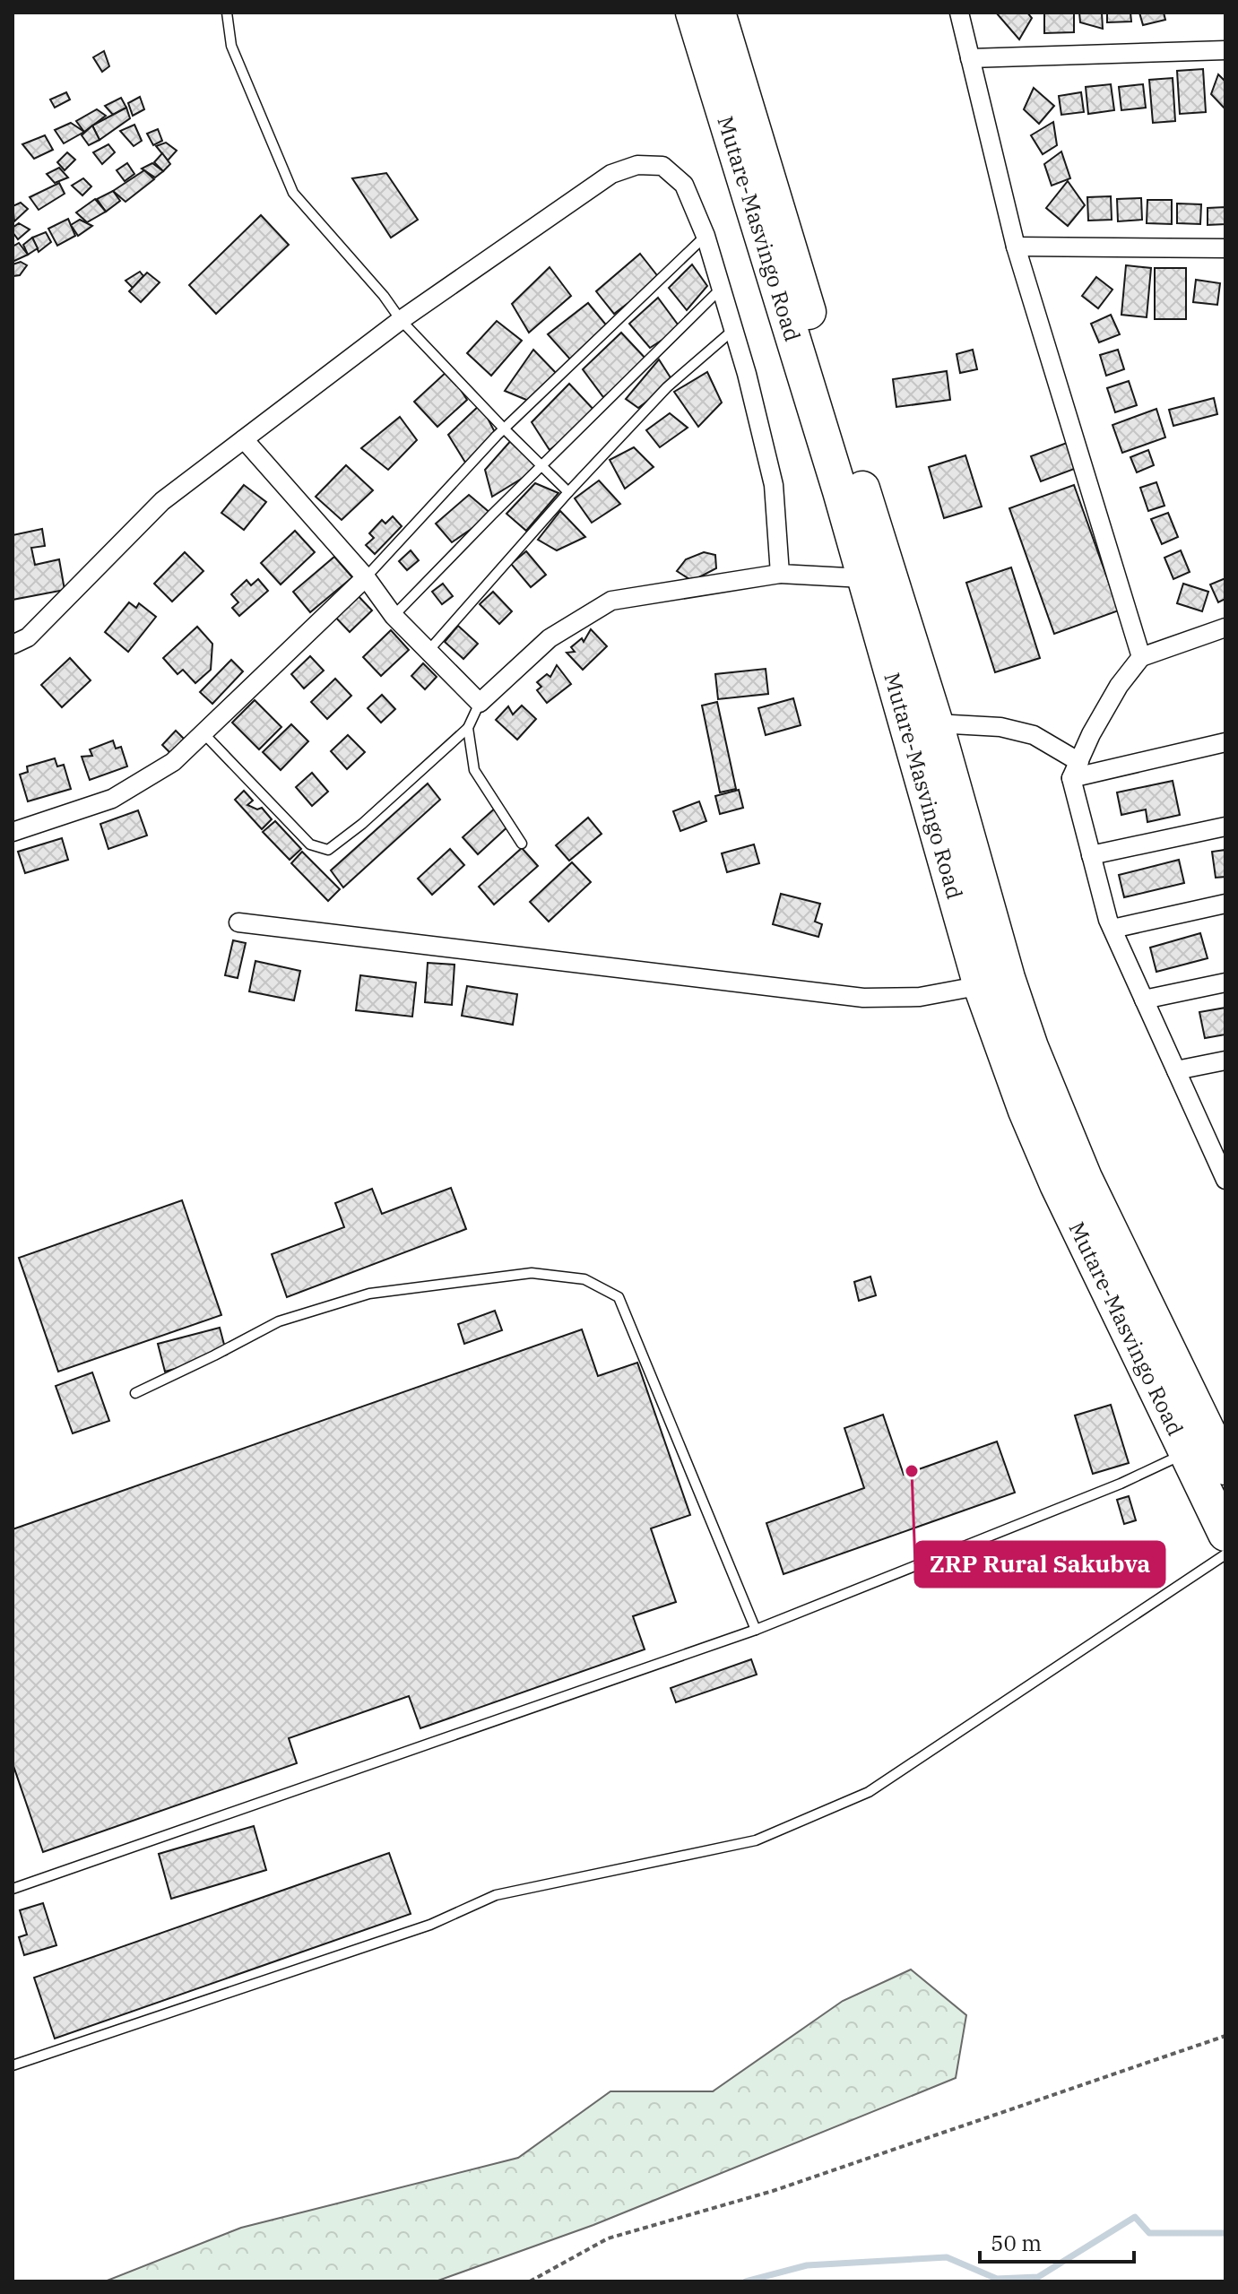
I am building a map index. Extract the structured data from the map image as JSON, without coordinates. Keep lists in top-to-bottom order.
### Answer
{
  "streets": {
    "highway": ["Mutare-Masvingo Road"]
  },
  "places": ["ZRP Rural Sakubva"],
  "scale_bar": "50 m"
}
